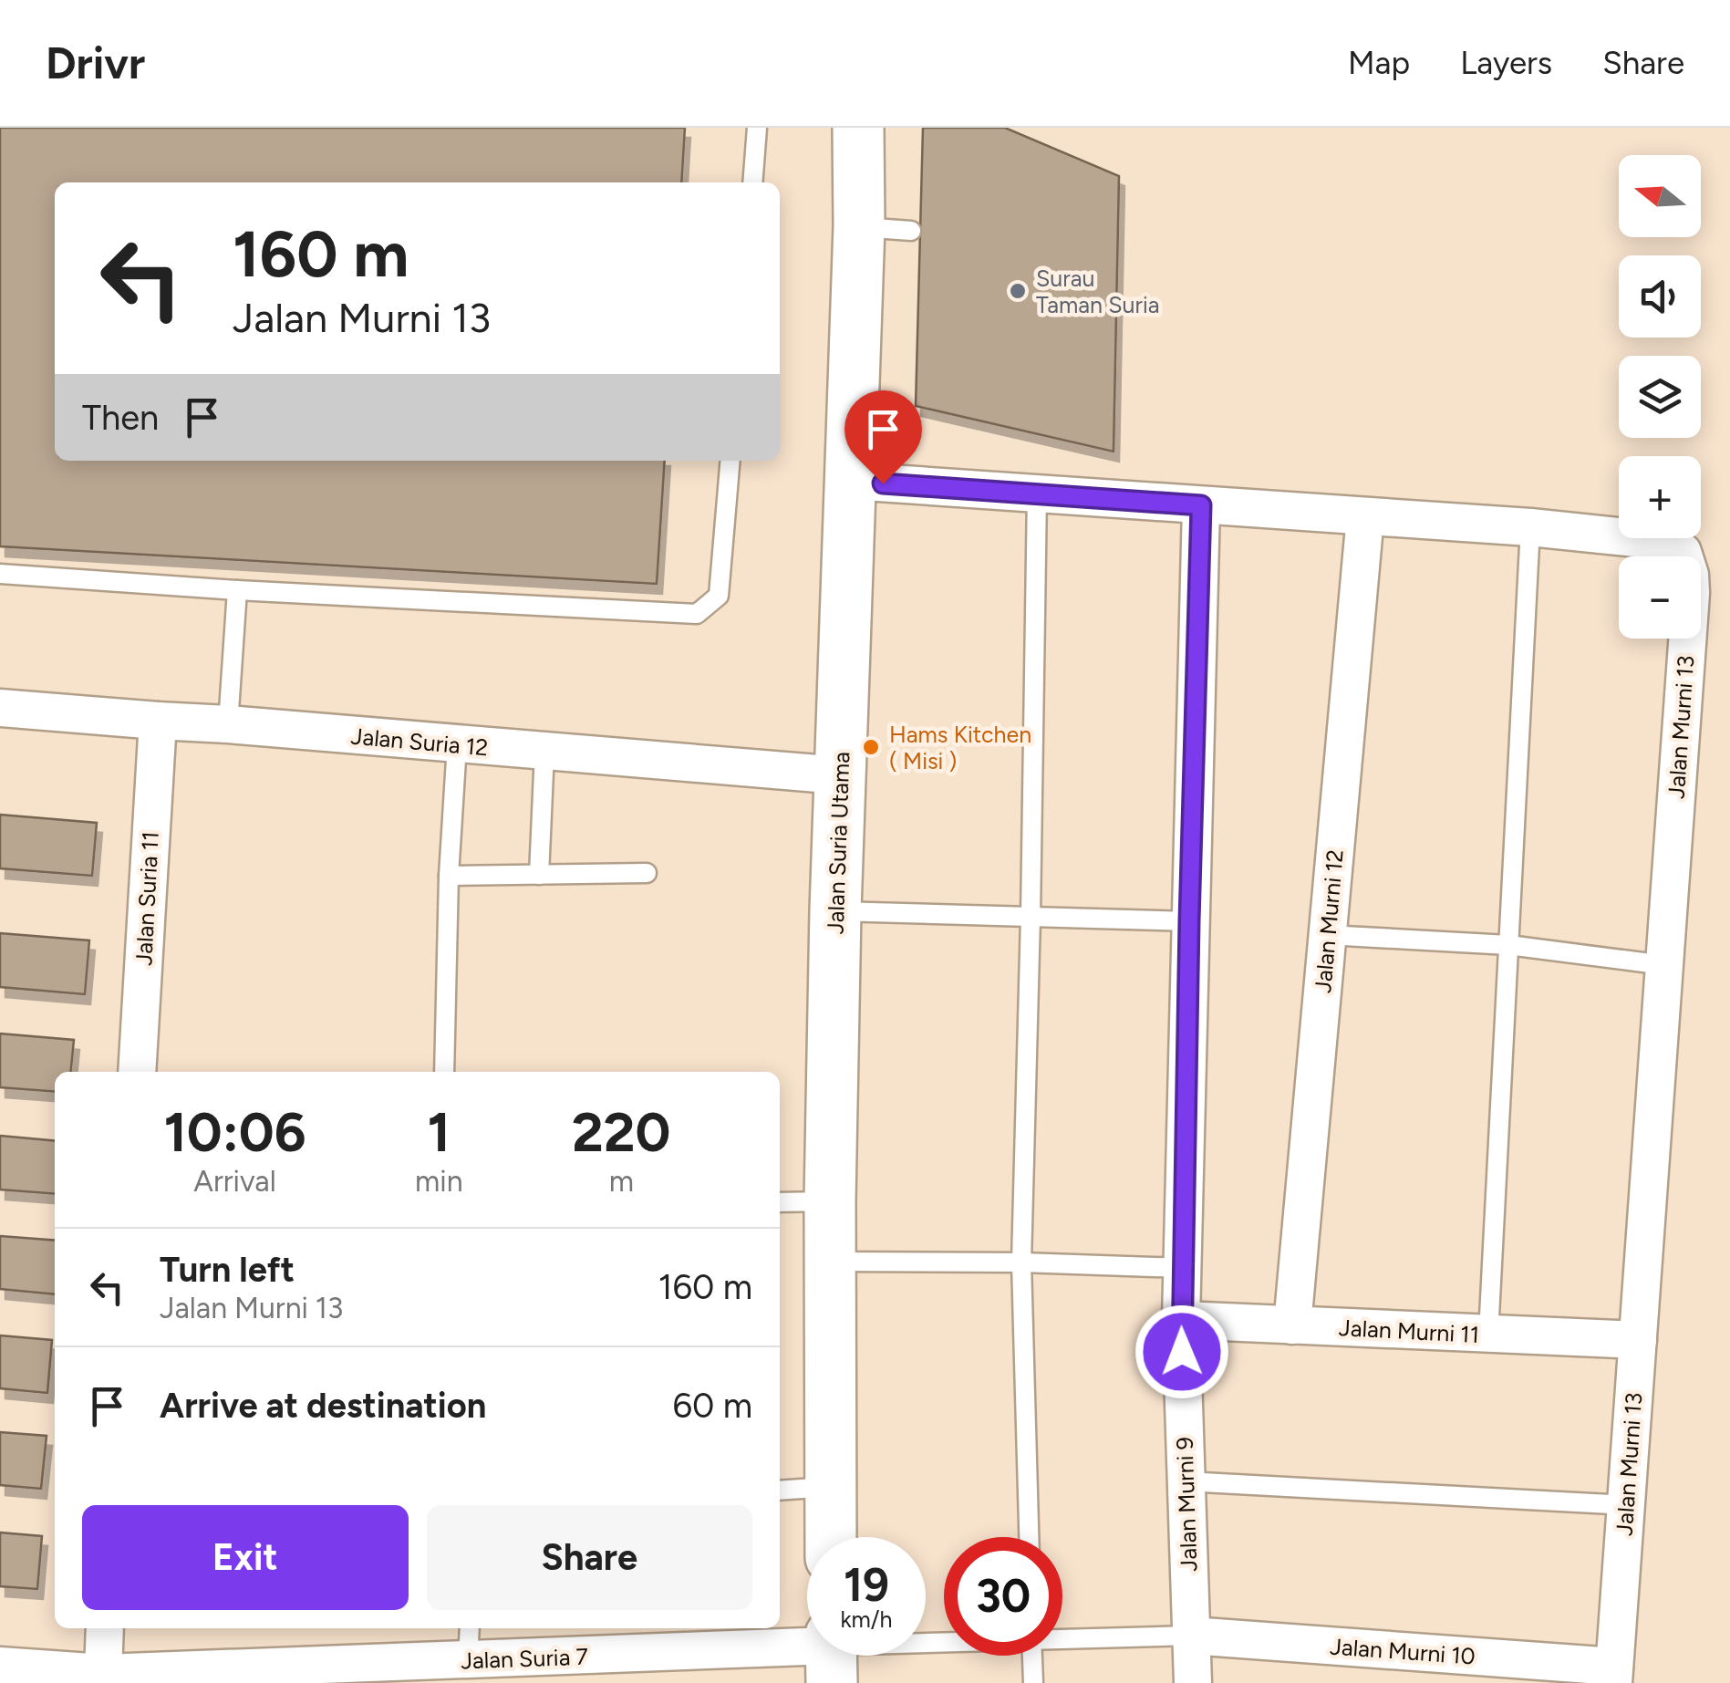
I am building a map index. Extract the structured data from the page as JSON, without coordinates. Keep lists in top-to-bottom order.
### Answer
{
  "streets": {
    "main road": ["Jalan Suria Utama"],
    "street": [
      "Jalan Murni 13",
      "Jalan Suria 12",
      "Jalan Suria 11",
      "Jalan Murni 12",
      "Jalan Murni 11",
      "Jalan Murni 9",
      "Jalan Murni 10",
      "Jalan Suria 7"
    ]
  },
  "crossings": [
    ["Jalan Murni 13", "Jalan Suria Utama"],
    ["Jalan Murni 13", "Jalan Murni 12"],
    ["Jalan Murni 13", "Jalan Murni 11"],
    ["Jalan Murni 13", "Jalan Murni 9"],
    ["Jalan Murni 13", "Jalan Murni 10"],
    ["Jalan Suria 12", "Jalan Suria Utama"],
    ["Jalan Suria 12", "Jalan Suria 11"],
    ["Jalan Murni 12", "Jalan Murni 11"],
    ["Jalan Murni 11", "Jalan Murni 9"],
    ["Jalan Murni 9", "Jalan Murni 10"]
  ],
  "places": ["Surau Taman Suria", "Hams Kitchen ( Misi )"],
  "north": "left",
  "page": {
    "header": "Drivr",
    "nav": ["Map", "Layers", "Share"],
    "map_buttons": ["+", "−"],
    "turn": ["160 m", "Jalan Murni 13"],
    "then": "Then",
    "eta": [
      "10:06",
      "Arrival",
      "1",
      "min",
      "220",
      "m"
    ],
    "list": [
      {
        "name": "Turn left",
        "note": "Jalan Murni 13",
        "value": "160 m"
      },
      {
        "name": "Arrive at destination",
        "value": "60 m"
      }
    ],
    "buttons": ["Exit", "Share"],
    "speed": "19 km/h",
    "limit": "30"
  }
}
